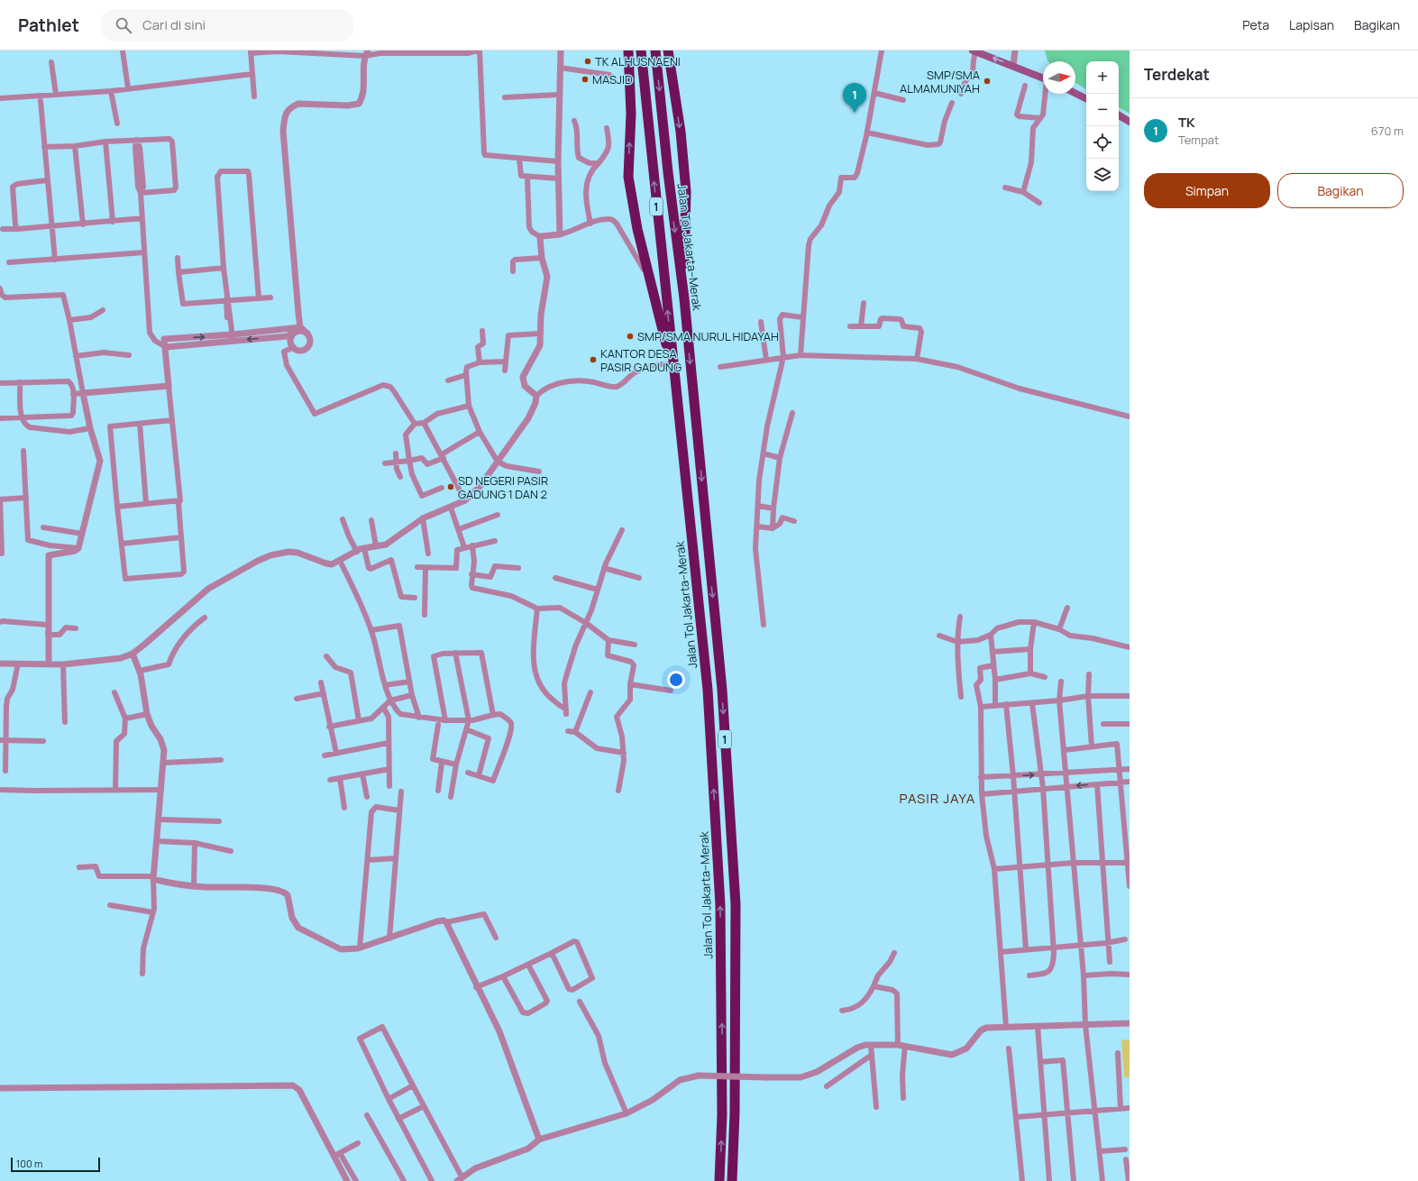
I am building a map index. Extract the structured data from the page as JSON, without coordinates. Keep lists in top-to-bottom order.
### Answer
{
  "streets": {
    "highway": ["1", "Jalan Tol Jakarta–Merak"]
  },
  "districts": ["PASIR JAYA"],
  "places": [
    "TK ALHUSNAENI",
    "MASJID",
    "SMP/SMA ALMAMUNIYAH",
    "SMP/SMA NURUL HIDAYAH",
    "KANTOR DESA PASIR GADUNG",
    "SD NEGERI PASIR GADUNG 1 DAN 2"
  ],
  "scale_bar": "100 m",
  "north": "right",
  "page": {
    "header": "Pathlet",
    "search": "Cari di sini",
    "nav": ["Peta", "Lapisan", "Bagikan"],
    "heading": "Terdekat",
    "map_buttons": ["+", "−"],
    "pins": "1",
    "list": [
      {
        "mark": "1",
        "name": "TK",
        "note": "Tempat",
        "value": "670 m"
      }
    ],
    "buttons": ["Simpan", "Bagikan"],
    "scale": "100 m"
  }
}
